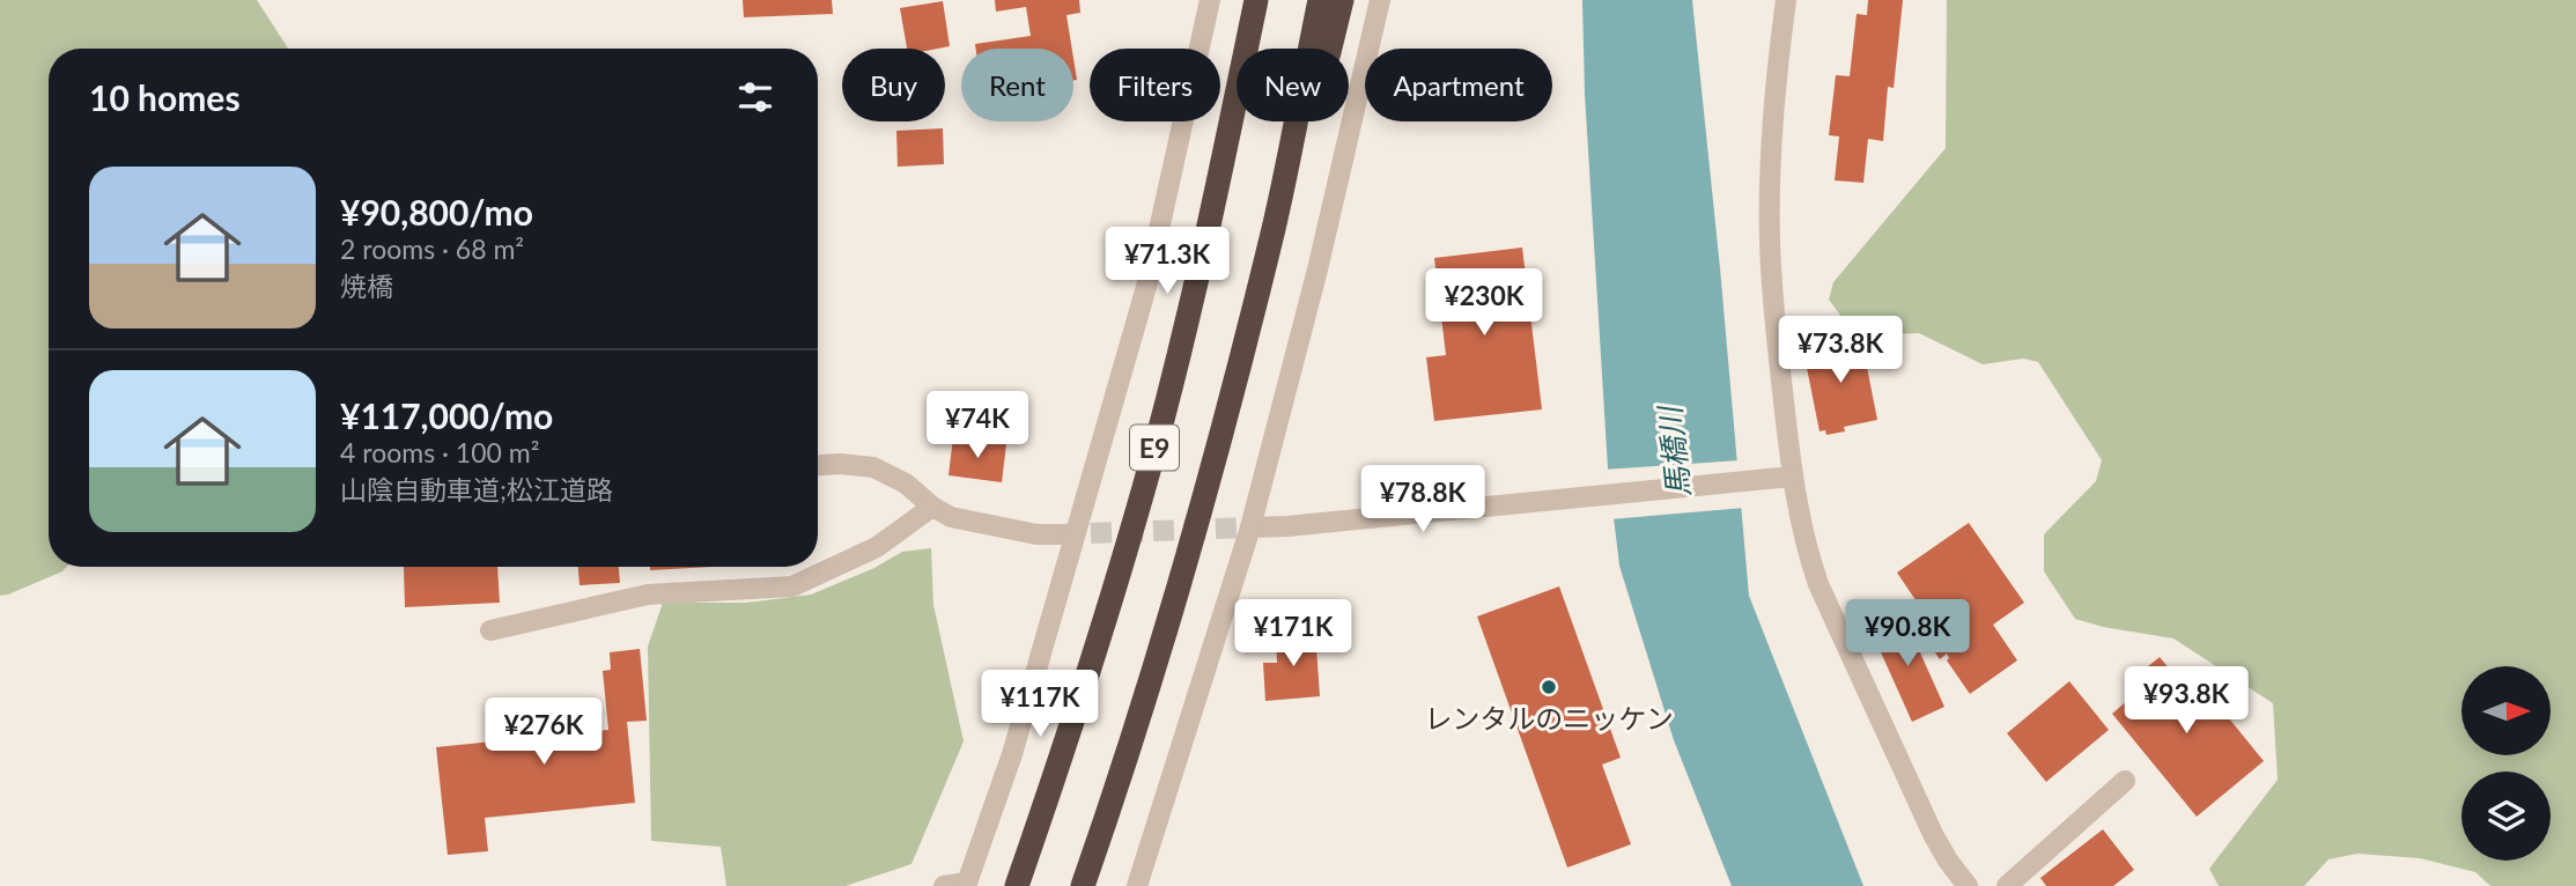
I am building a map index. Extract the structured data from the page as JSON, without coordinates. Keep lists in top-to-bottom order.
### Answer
{
  "streets": {
    "highway": ["E9"]
  },
  "water": ["馬橋川"],
  "places": ["レンタルのニッケン"],
  "north": "right",
  "page": {
    "chip": [
      "Buy",
      "Rent",
      "Filters",
      "New",
      "Apartment"
    ],
    "heading": "10 homes",
    "list": [
      {
        "name": "¥90,800/mo",
        "note": "2 rooms · 68 m² · 焼橋"
      },
      {
        "name": "¥117,000/mo",
        "note": "4 rooms · 100 m² · 山陰自動車道;松江道路"
      }
    ],
    "price": [
      "¥71.3K",
      "¥230K",
      "¥73.8K",
      "¥74K",
      "¥78.8K",
      "¥171K",
      "¥90.8K",
      "¥93.8K",
      "¥117K",
      "¥276K"
    ]
  }
}
